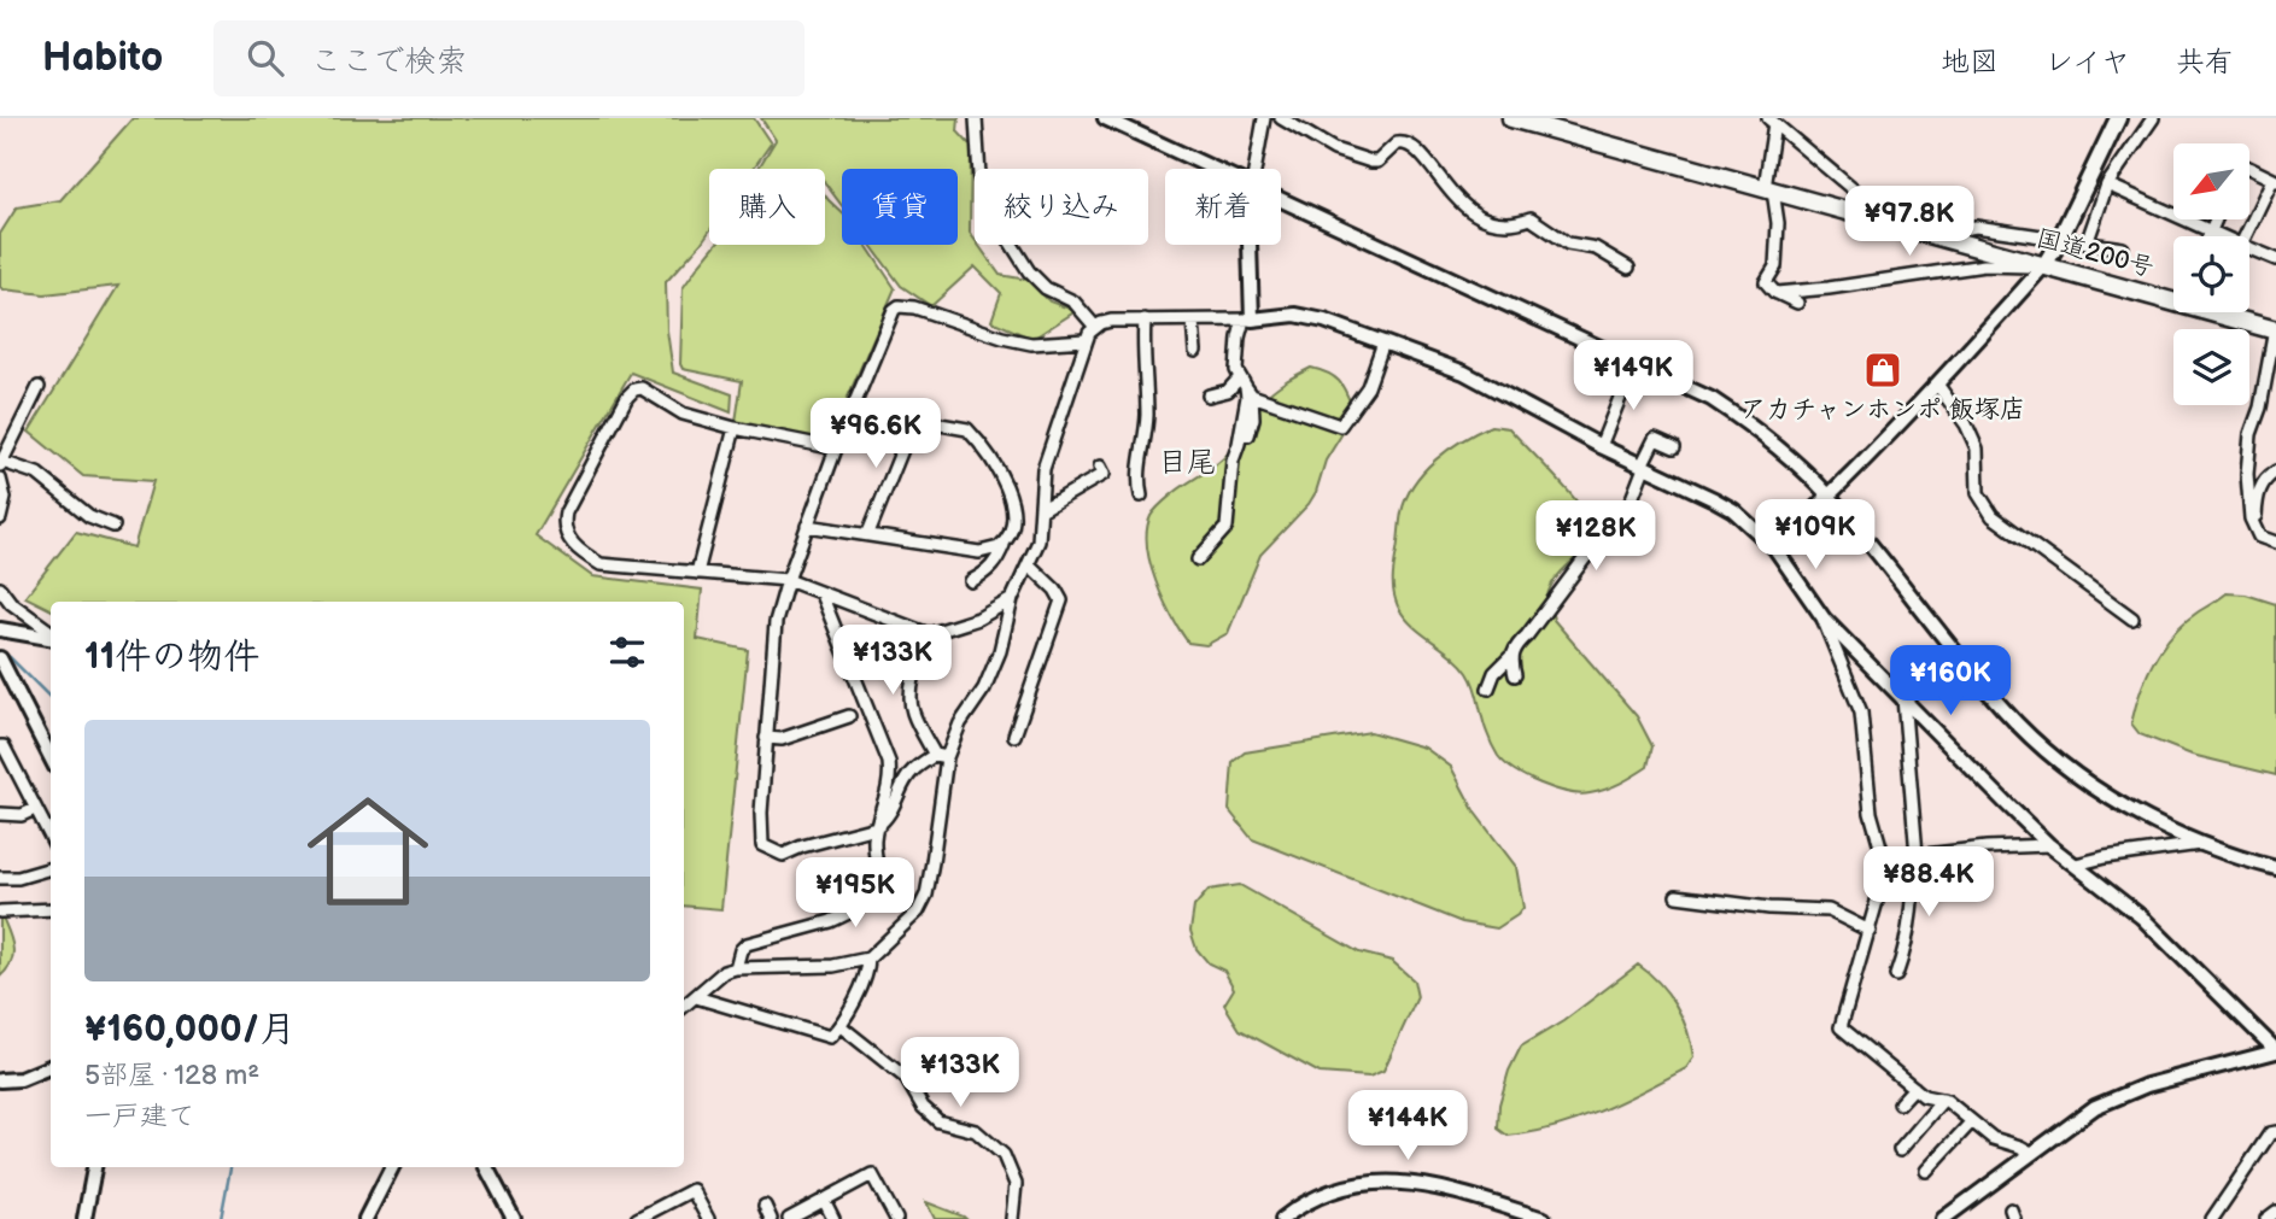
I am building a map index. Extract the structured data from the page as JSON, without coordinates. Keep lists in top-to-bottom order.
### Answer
{
  "streets": {
    "highway": ["国道200号"]
  },
  "districts": ["目尾"],
  "places": {
    "shop": ["アカチャンホンポ 飯塚店"]
  },
  "north": "bottom left",
  "page": {
    "header": "Habito",
    "search": "ここで検索",
    "nav": ["地図", "レイヤ", "共有"],
    "chip": [
      "購入",
      "賃貸",
      "絞り込み",
      "新着"
    ],
    "price": [
      "¥97.8K",
      "¥149K",
      "¥96.6K",
      "¥109K",
      "¥128K",
      "¥133K",
      "¥160K",
      "¥88.4K",
      "¥195K",
      "¥133K",
      "¥144K"
    ],
    "heading": "11件の物件",
    "list": [
      {
        "name": "¥160,000/月",
        "note": "5部屋 · 128 m² · 一戸建て"
      }
    ]
  }
}
